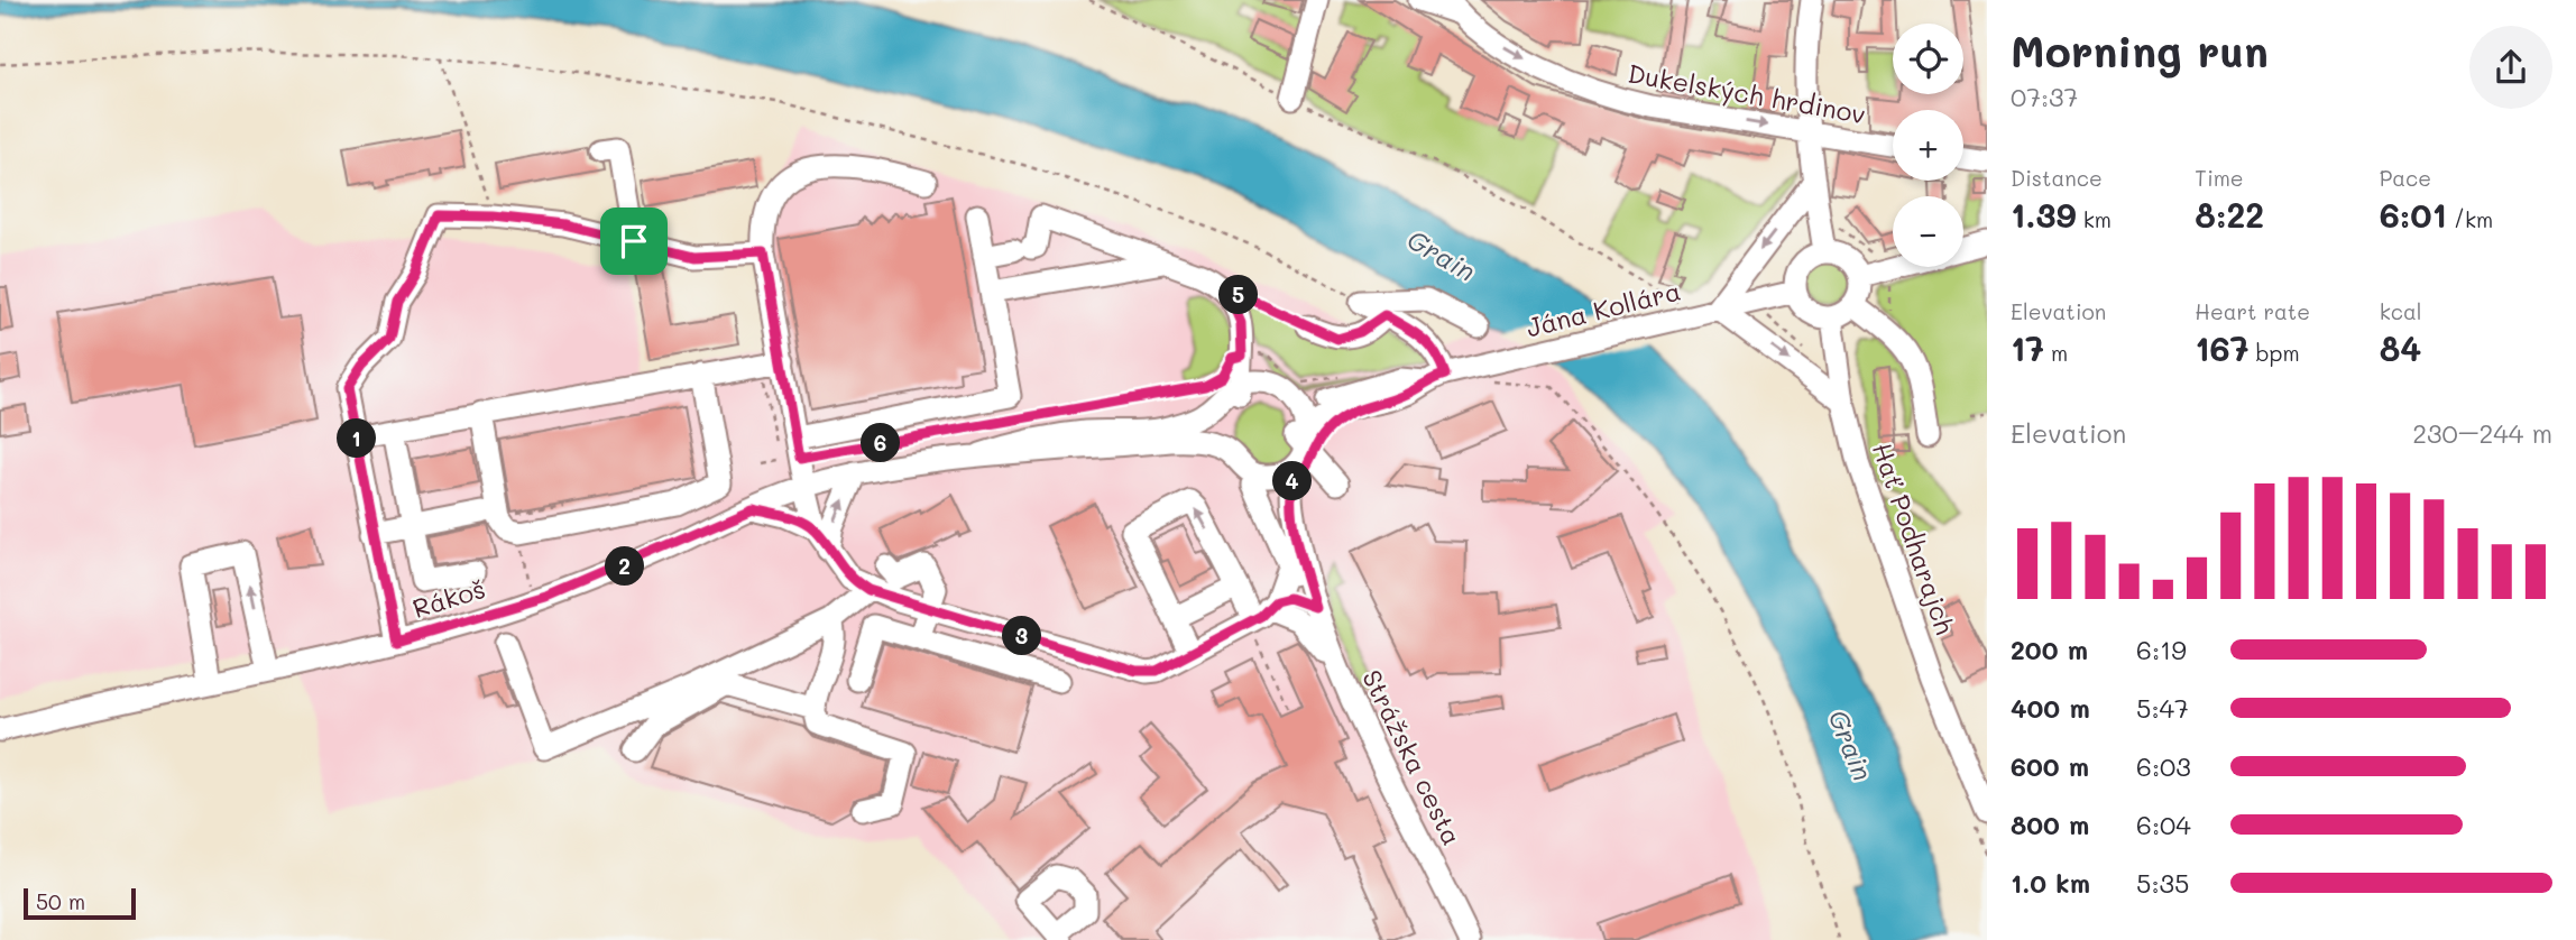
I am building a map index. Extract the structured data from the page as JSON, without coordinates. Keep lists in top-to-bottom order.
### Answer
{
  "streets": {
    "street": [
      "Dukelských hrdinov",
      "Jána Kollára",
      "Hať Podharajch",
      "Rákoš",
      "Strážska cesta"
    ]
  },
  "crossings": [
    ["Jána Kollára", "Hať Podharajch"],
    ["Jána Kollára", "Strážska cesta"]
  ],
  "one_way": ["Dukelských hrdinov"],
  "water": ["Grain"],
  "scale_bar": "50 m",
  "page": {
    "heading": ["Morning run", "07:37"],
    "map_buttons": ["+", "−"],
    "stats": [
      ["Distance", "1.39 km"],
      ["Time", "8:22"],
      ["Pace", "6:01 /km"],
      ["Elevation", "17 m"],
      ["Heart rate", "167 bpm"],
      ["kcal", "84"]
    ],
    "pins": [
      "5",
      "1",
      "6",
      "4",
      "2",
      "3"
    ],
    "chart": ["Elevation", "230–244 m"],
    "list": [
      {
        "name": "200 m",
        "note": "6:19"
      },
      {
        "name": "400 m",
        "note": "5:47"
      },
      {
        "name": "600 m",
        "note": "6:03"
      },
      {
        "name": "800 m",
        "note": "6:04"
      },
      {
        "name": "1.0 km",
        "note": "5:35"
      }
    ],
    "scale": "50 m"
  }
}
